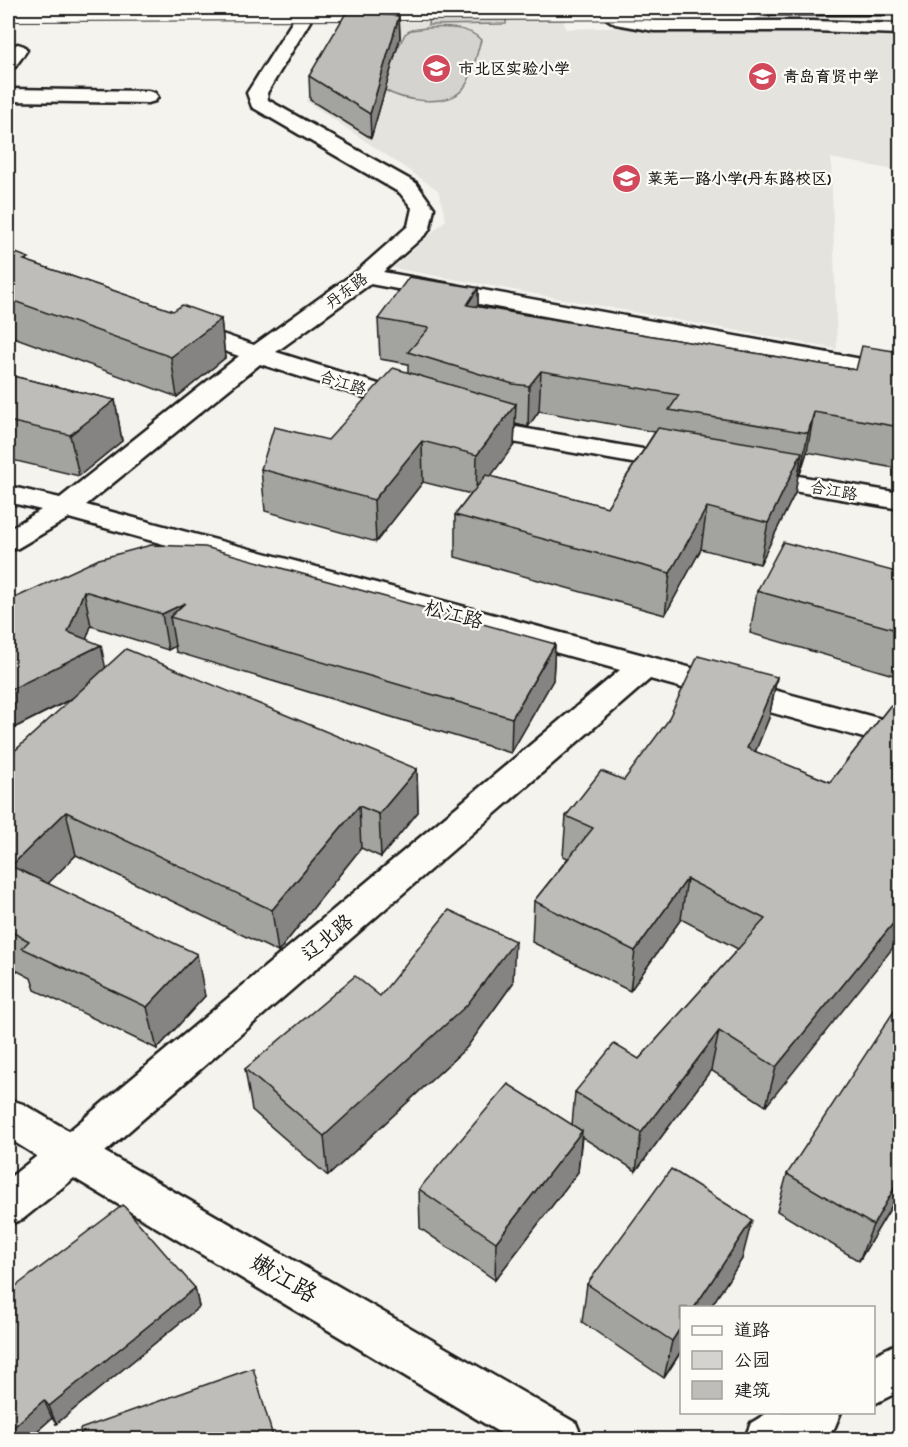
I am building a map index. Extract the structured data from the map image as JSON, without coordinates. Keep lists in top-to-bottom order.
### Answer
{
  "streets": {
    "main road": [
      "丹东路",
      "合江路",
      "松江路",
      "辽北路",
      "嫩江路"
    ]
  },
  "crossings": [
    ["丹东路", "合江路"],
    ["丹东路", "松江路"],
    ["松江路", "辽北路"],
    ["辽北路", "嫩江路"]
  ],
  "places": {
    "school or university": ["市北区实验小学", "青岛育贤中学", "莱芜一路小学(丹东路校区)"]
  },
  "legend": ["道路", "公园", "建筑"]
}
